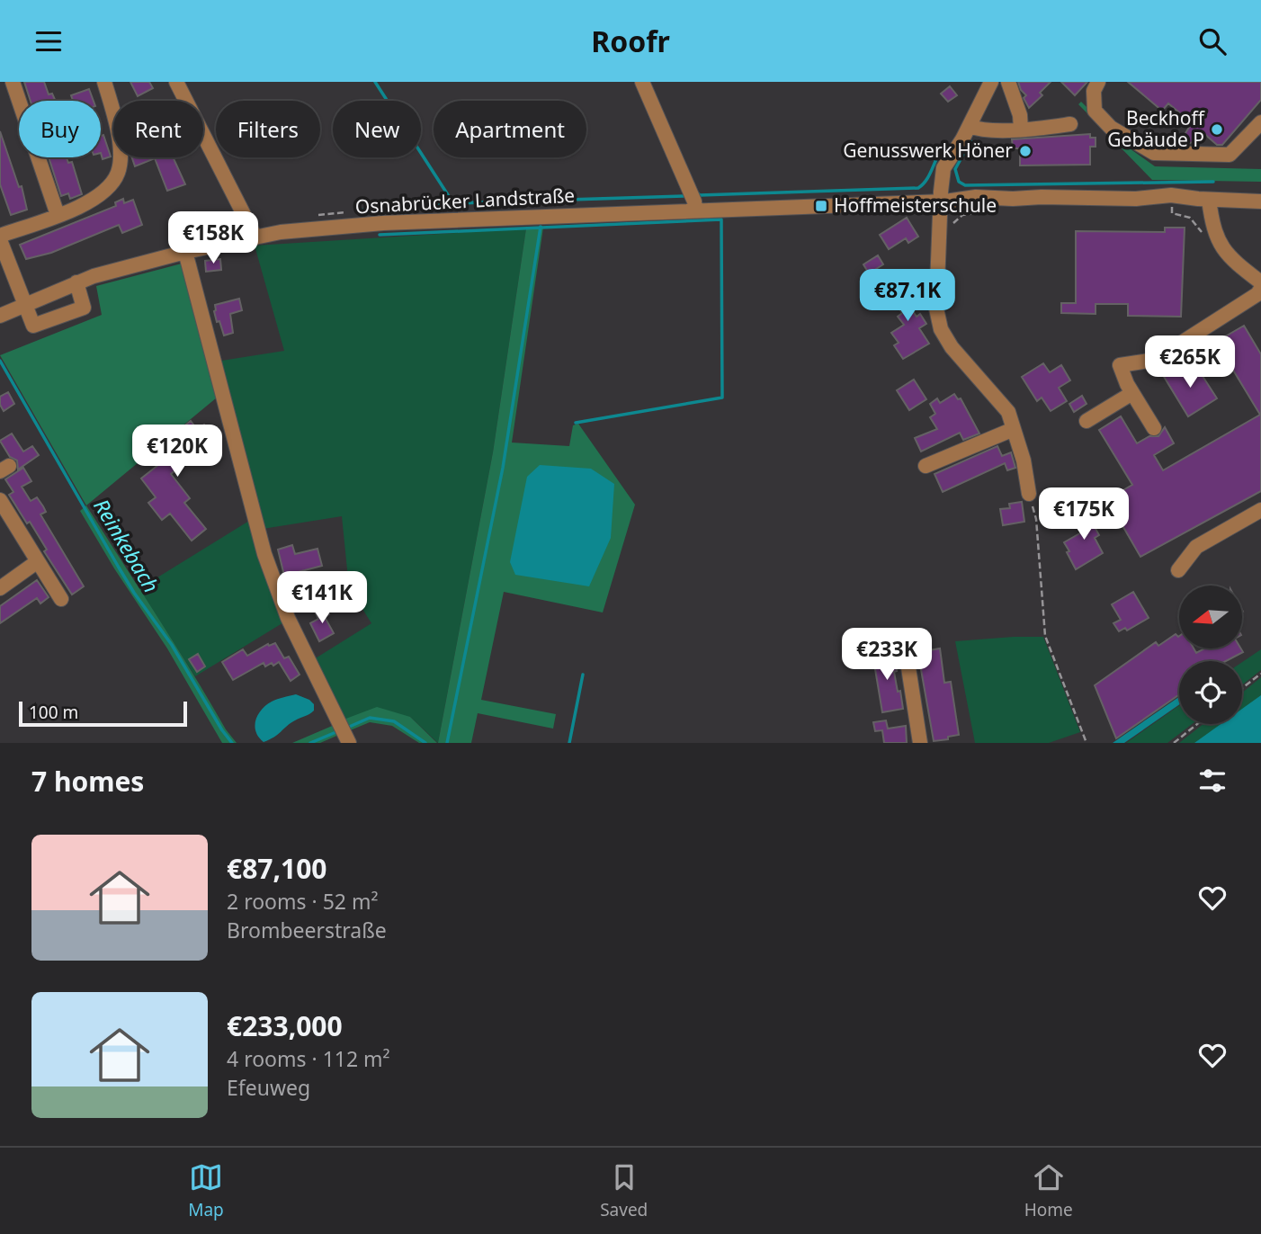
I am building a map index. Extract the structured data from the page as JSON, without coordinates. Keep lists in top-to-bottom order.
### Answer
{
  "streets": {
    "street": ["Osnabrücker Landstraße"]
  },
  "water": ["Reinkebach"],
  "places": {
    "other": ["Beckhoff Gebäude P", "Genusswerk Höner"],
    "transit": ["Hoffmeisterschule"]
  },
  "scale_bar": "100 m",
  "north": "left",
  "page": {
    "header": "Roofr",
    "chip": [
      "Buy",
      "Rent",
      "Filters",
      "New",
      "Apartment"
    ],
    "price": [
      "€158K",
      "€87.1K",
      "€265K",
      "€120K",
      "€175K",
      "€141K",
      "€233K"
    ],
    "scale": "100 m",
    "heading": "7 homes",
    "list": [
      {
        "name": "€87,100",
        "note": "2 rooms · 52 m² · Brombeerstraße"
      },
      {
        "name": "€233,000",
        "note": "4 rooms · 112 m² · Efeuweg"
      }
    ],
    "tabs": ["Map", "Saved", "Home"]
  }
}
